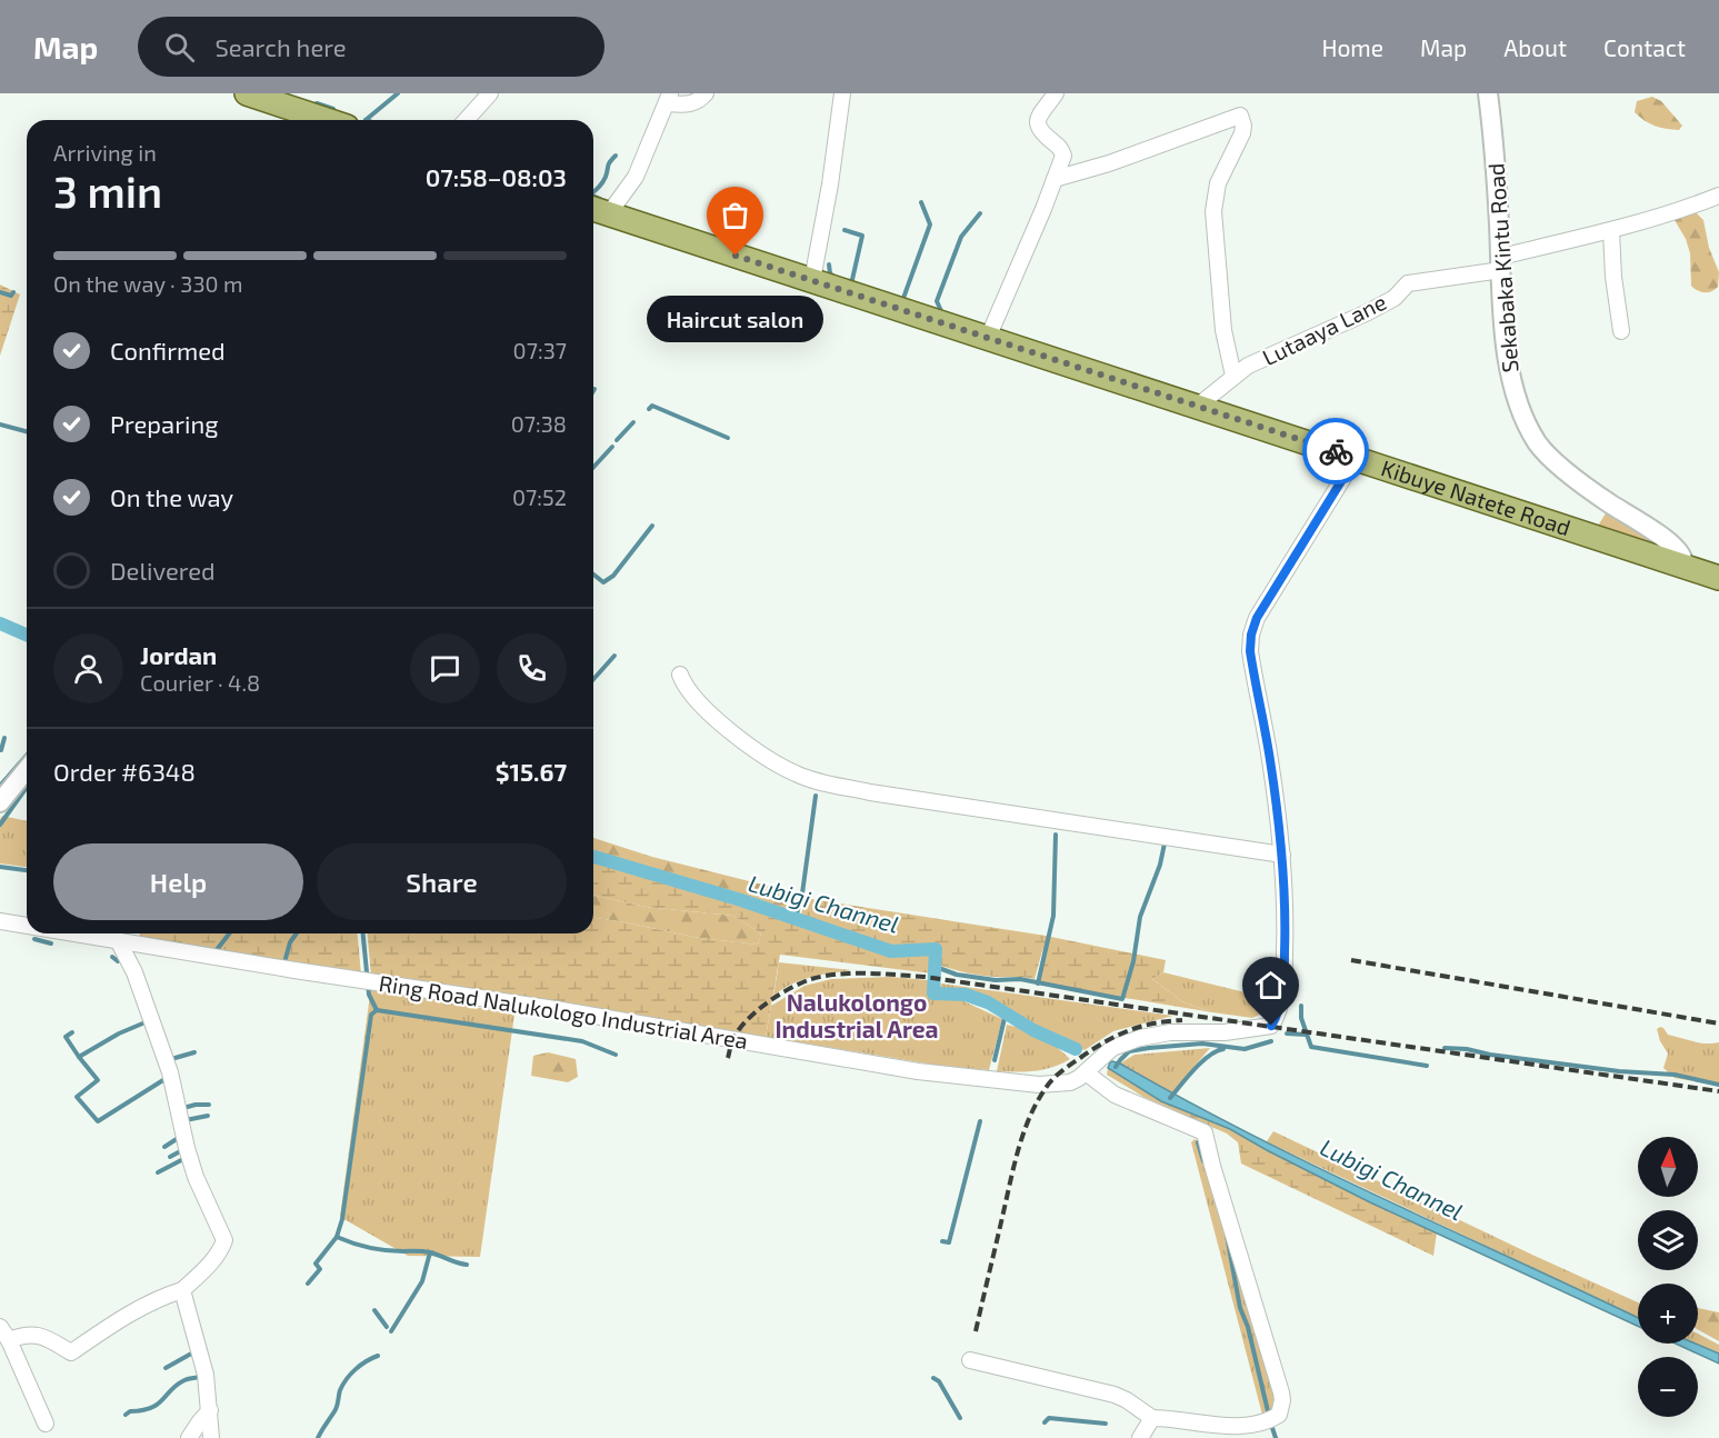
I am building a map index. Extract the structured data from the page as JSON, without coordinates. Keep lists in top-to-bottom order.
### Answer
{
  "streets": {
    "main road": ["Kibuye Natete Road"],
    "street": ["Sekabaka Kintu Road", "Lutaaya Lane", "Ring Road Nalukologo Industrial Area"]
  },
  "crossings": [
    ["Sekabaka Kintu Road", "Lutaaya Lane"],
    ["Sekabaka Kintu Road", "Kibuye Natete Road"],
    ["Lutaaya Lane", "Kibuye Natete Road"],
    ["Kibuye Natete Road", "Ring Road Nalukologo Industrial Area"]
  ],
  "districts": ["Nalukolongo Industrial Area"],
  "water": ["Lubigi Channel"],
  "places": ["Haircut salon"],
  "north": "top",
  "page": {
    "header": "Map",
    "search": "Search here",
    "nav": [
      "Home",
      "Map",
      "About",
      "Contact"
    ],
    "heading": ["3 min", "Arriving in", "07:58–08:03"],
    "panel": [
      "Jordan",
      "Courier · 4.8",
      "Order #6348",
      "$15.67"
    ],
    "bar": "On the way · 330 m",
    "bubble": "Haircut salon",
    "list": [
      ["Confirmed", "07:37"],
      ["Preparing", "07:38"],
      ["On the way", "07:52"],
      "Delivered"
    ],
    "buttons": ["Help", "Share"],
    "map_buttons": ["+", "−"]
  }
}
